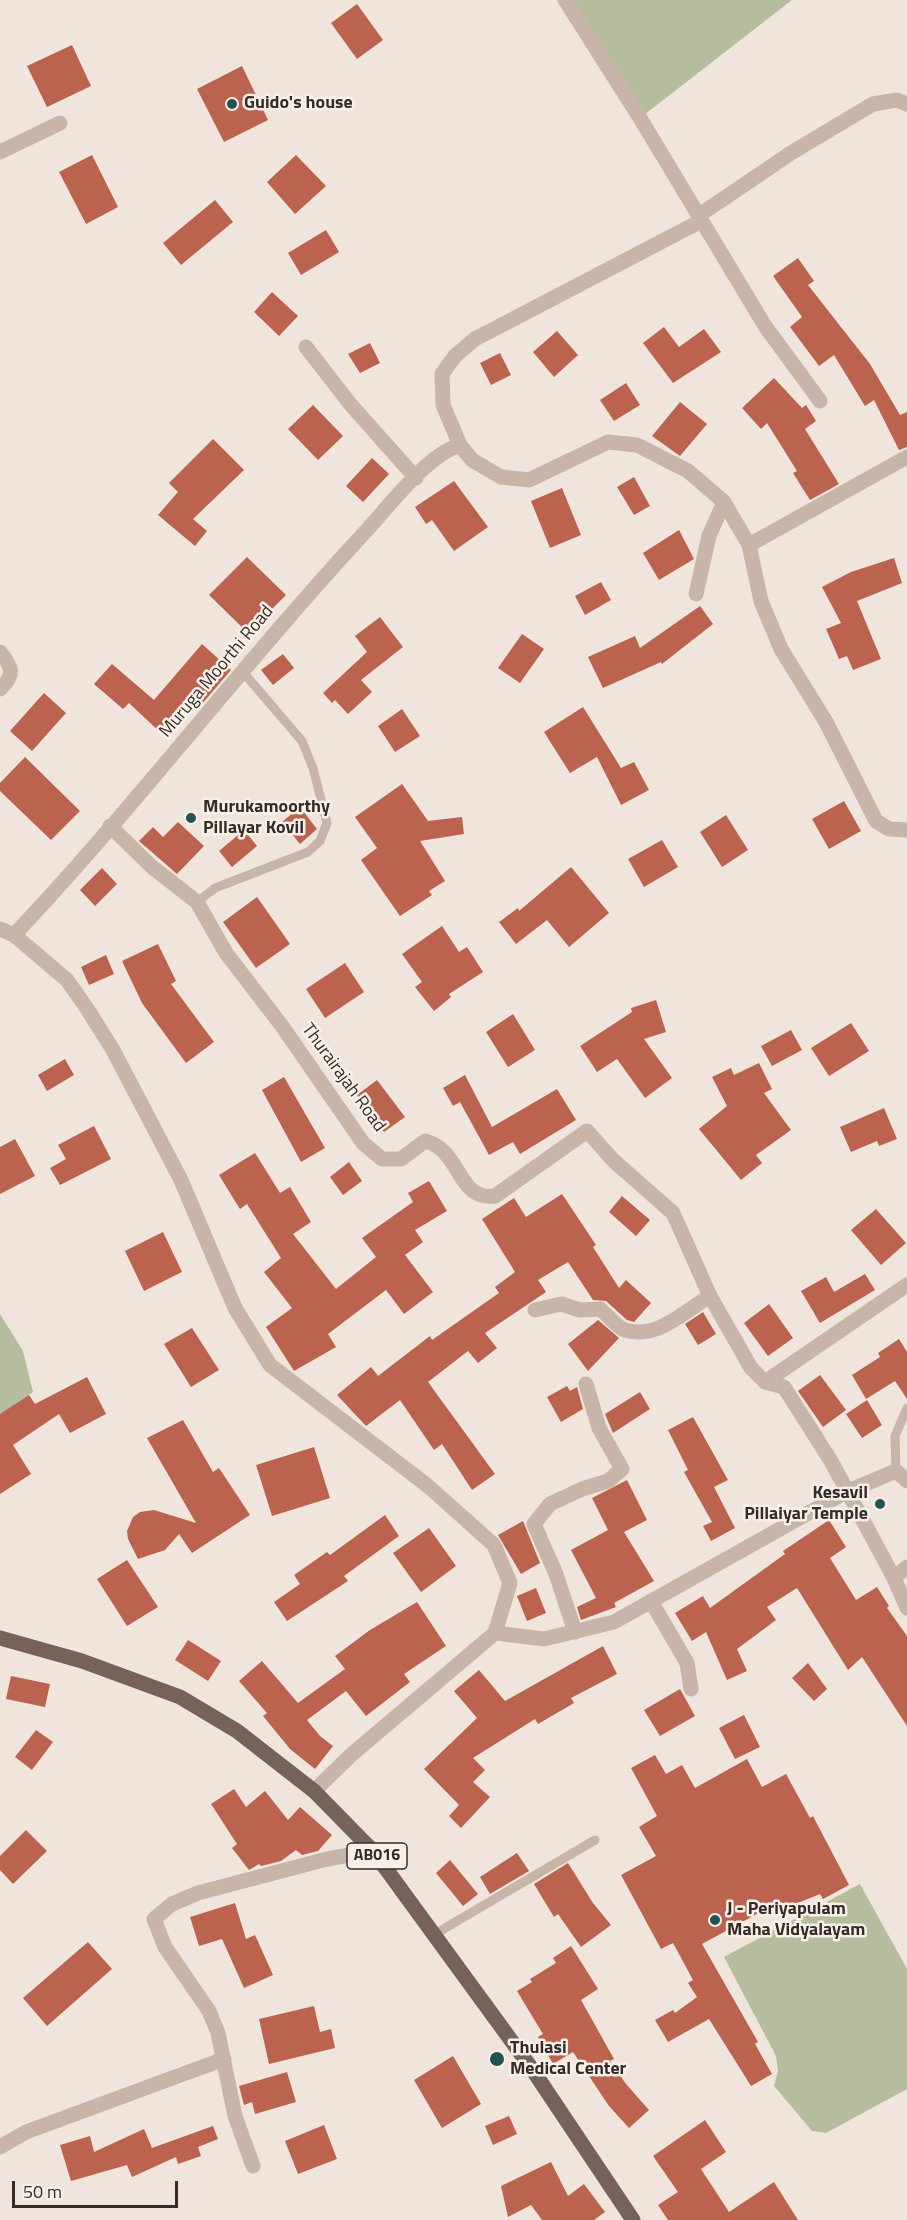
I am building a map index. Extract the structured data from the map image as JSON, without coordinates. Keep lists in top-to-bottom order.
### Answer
{
  "streets": {
    "main road": ["AB016"],
    "street": ["Muruga Moorthi Road", "Thurairajah Road"]
  },
  "places": [
    "Guido's house",
    "Murukamoorthy Pillayar Kovil",
    "Kesavil Pillaiyar Temple",
    "J - Periyapulam Maha Vidyalayam",
    "Thulasi Medical Center"
  ],
  "scale_bar": "50 m"
}
